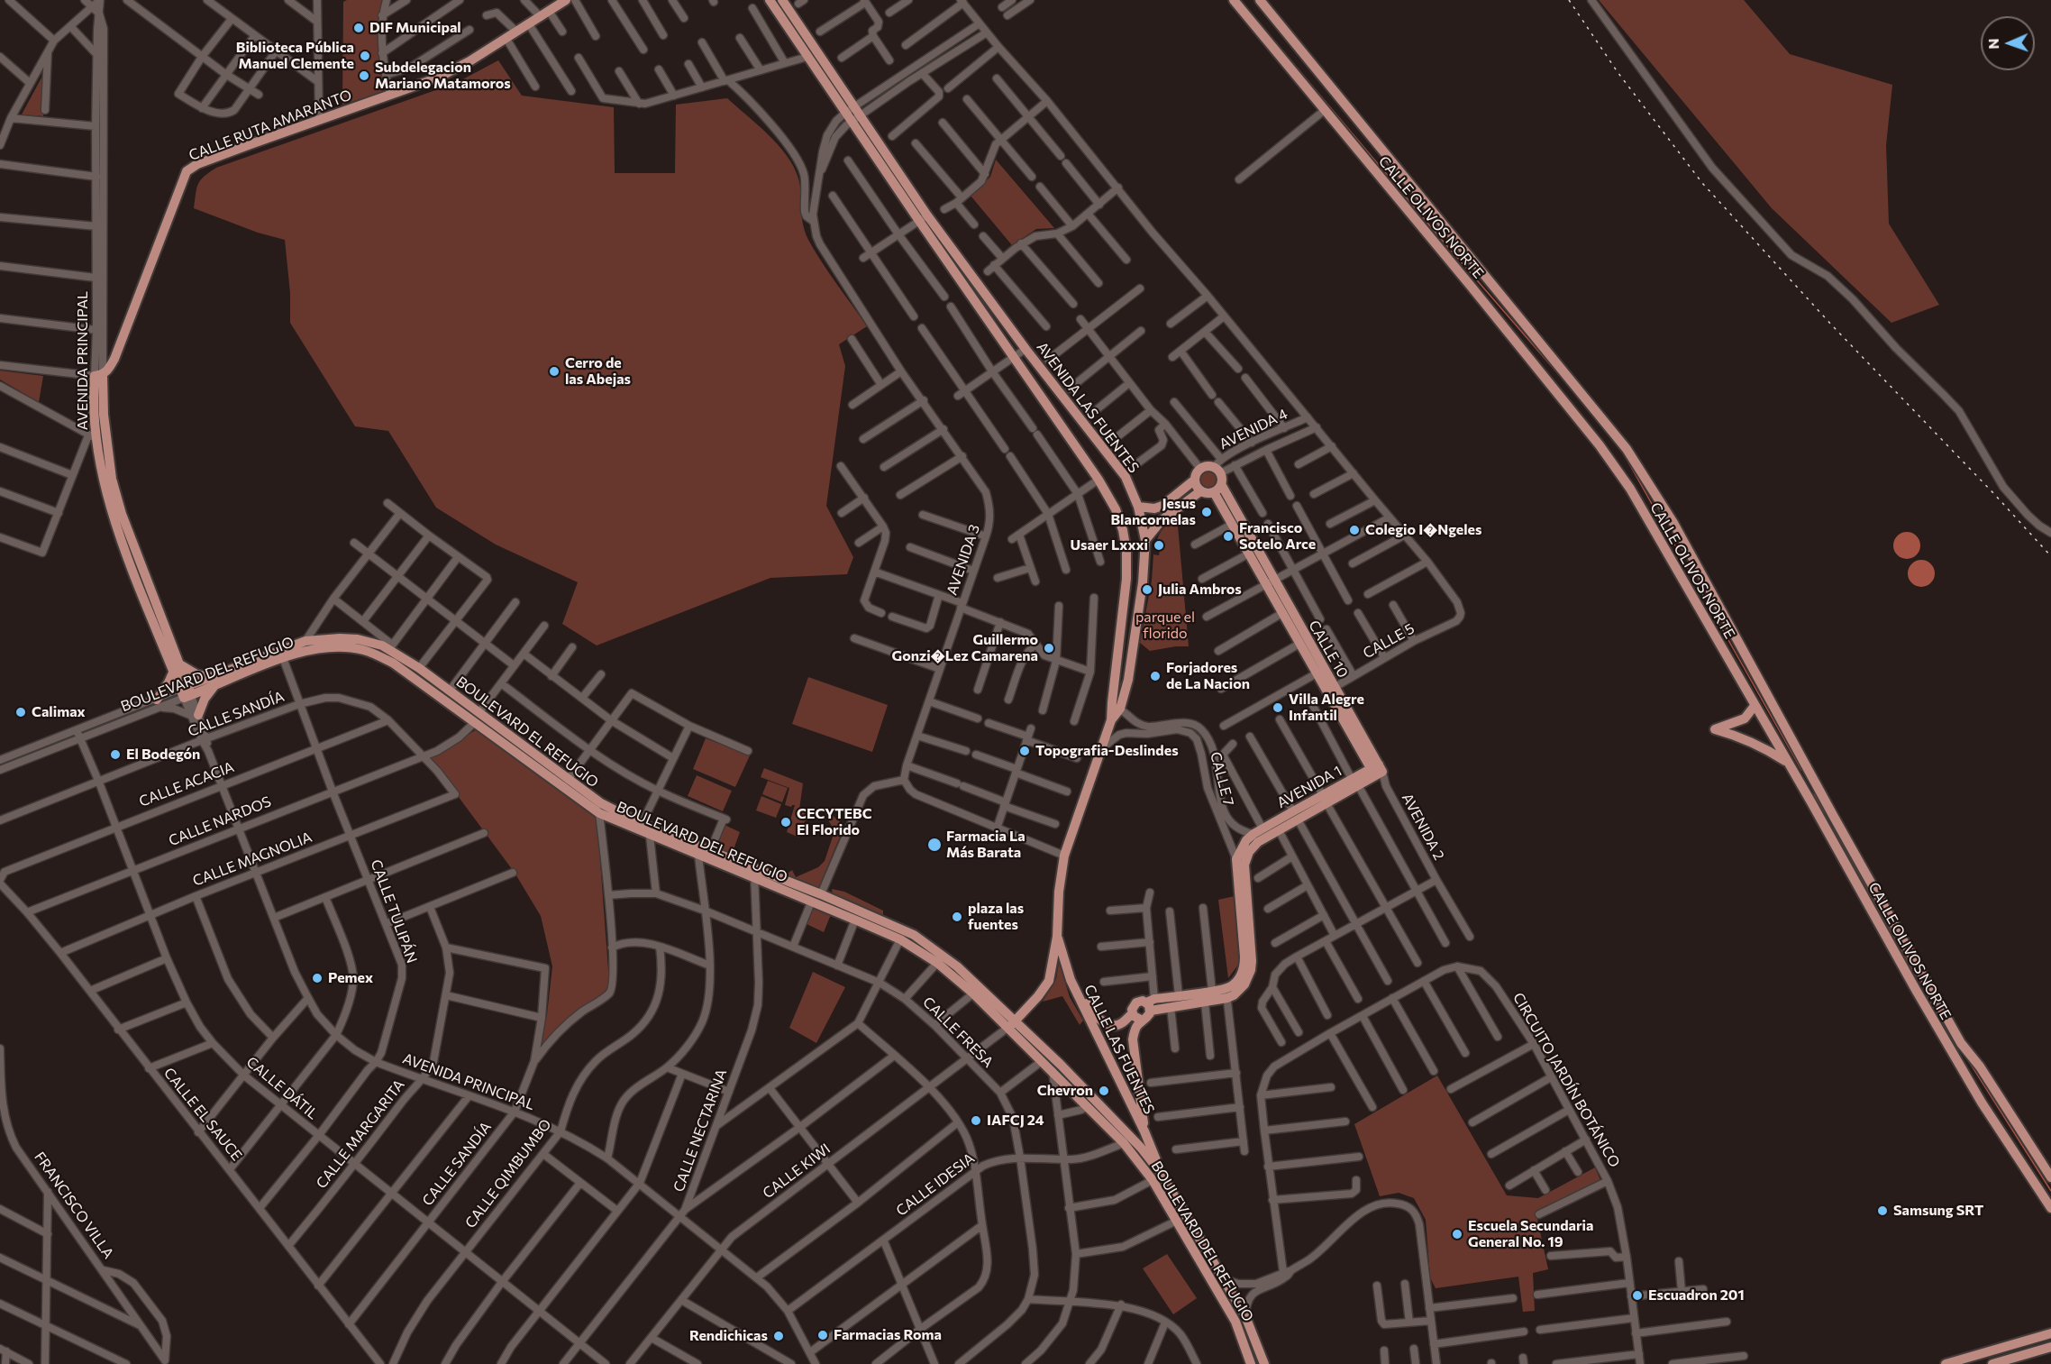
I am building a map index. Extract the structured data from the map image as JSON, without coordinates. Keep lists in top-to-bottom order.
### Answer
{
  "streets": {
    "main road": [
      "CALLE RUTA AMARANTO",
      "CALLE OLIVOS NORTE",
      "AVENIDA PRINCIPAL",
      "AVENIDA LAS FUENTES",
      "CALLE 10",
      "BOULEVARD DEL REFUGIO",
      "BOULEVARD EL REFUGIO",
      "CALLE 7",
      "AVENIDA 1",
      "CALLE LAS FUENTES"
    ],
    "street": [
      "AVENIDA 4",
      "AVENIDA 3",
      "CALLE 5",
      "CALLE SANDÍA",
      "CALLE ACACIA",
      "CALLE NARDOS",
      "AVENIDA 2",
      "CALLE MAGNOLIA",
      "CALLE TULIPÁN",
      "CALLE FRESA",
      "CIRCUITO JARDÍN BOTÁNICO",
      "CALLE DÁTIL",
      "CALLE EL SAUCE",
      "CALLE NECTARINA",
      "CALLE MARGARITA",
      "CALLE KIWI",
      "CALLE QIMBUMBO",
      "CALLE IDESIA",
      "FRANCISCO VILLA"
    ]
  },
  "crossings": [
    ["CALLE RUTA AMARANTO", "AVENIDA PRINCIPAL"],
    ["AVENIDA PRINCIPAL", "BOULEVARD DEL REFUGIO"],
    ["AVENIDA PRINCIPAL", "CALLE SANDÍA"],
    ["AVENIDA PRINCIPAL", "BOULEVARD EL REFUGIO"],
    ["AVENIDA PRINCIPAL", "CALLE ACACIA"],
    ["AVENIDA PRINCIPAL", "CALLE NARDOS"],
    ["AVENIDA PRINCIPAL", "CALLE MAGNOLIA"],
    ["AVENIDA PRINCIPAL", "CALLE TULIPÁN"],
    ["AVENIDA PRINCIPAL", "CALLE NECTARINA"],
    ["AVENIDA PRINCIPAL", "CALLE MARGARITA"],
    ["AVENIDA PRINCIPAL", "CALLE KIWI"],
    ["AVENIDA PRINCIPAL", "CALLE QIMBUMBO"],
    ["AVENIDA PRINCIPAL", "CALLE IDESIA"],
    ["AVENIDA LAS FUENTES", "AVENIDA 3"],
    ["AVENIDA LAS FUENTES", "CALLE 7"],
    ["AVENIDA 4", "CALLE 10"],
    ["CALLE 5", "CALLE 10"],
    ["CALLE 10", "AVENIDA 1"],
    ["CALLE 10", "AVENIDA 2"],
    ["BOULEVARD DEL REFUGIO", "BOULEVARD EL REFUGIO"],
    ["BOULEVARD DEL REFUGIO", "CALLE NARDOS"],
    ["BOULEVARD DEL REFUGIO", "CALLE TULIPÁN"],
    ["BOULEVARD DEL REFUGIO", "CALLE LAS FUENTES"],
    ["BOULEVARD DEL REFUGIO", "CALLE DÁTIL"],
    ["BOULEVARD DEL REFUGIO", "CALLE NECTARINA"],
    ["BOULEVARD DEL REFUGIO", "CALLE KIWI"],
    ["BOULEVARD DEL REFUGIO", "CALLE IDESIA"],
    ["CALLE SANDÍA", "CALLE ACACIA"],
    ["CALLE SANDÍA", "CALLE NARDOS"],
    ["CALLE SANDÍA", "CALLE MAGNOLIA"],
    ["CALLE SANDÍA", "CALLE TULIPÁN"],
    ["CALLE SANDÍA", "CALLE DÁTIL"],
    ["CALLE SANDÍA", "CALLE EL SAUCE"],
    ["CALLE SANDÍA", "CALLE MARGARITA"],
    ["BOULEVARD EL REFUGIO", "CALLE NECTARINA"],
    ["CALLE 7", "AVENIDA 1"],
    ["CALLE ACACIA", "CALLE TULIPÁN"],
    ["CALLE ACACIA", "CALLE DÁTIL"],
    ["CALLE ACACIA", "CALLE EL SAUCE"],
    ["CALLE NARDOS", "CALLE TULIPÁN"],
    ["CALLE NARDOS", "CALLE DÁTIL"],
    ["CALLE NARDOS", "CALLE EL SAUCE"],
    ["CALLE MAGNOLIA", "CALLE TULIPÁN"],
    ["CALLE MAGNOLIA", "CALLE DÁTIL"],
    ["CALLE MAGNOLIA", "CALLE EL SAUCE"],
    ["CALLE TULIPÁN", "CALLE DÁTIL"],
    ["CALLE TULIPÁN", "CALLE EL SAUCE"],
    ["CALLE FRESA", "CALLE NECTARINA"],
    ["CALLE FRESA", "CALLE KIWI"],
    ["CALLE FRESA", "CALLE IDESIA"],
    ["CALLE DÁTIL", "CALLE NECTARINA"],
    ["CALLE DÁTIL", "CALLE MARGARITA"],
    ["CALLE DÁTIL", "CALLE QIMBUMBO"],
    ["CALLE EL SAUCE", "CALLE MARGARITA"]
  ],
  "parks": ["parque el florido"],
  "places": [
    "DIF Municipal",
    "Biblioteca Pública Manuel Clemente",
    "Subdelegacion Mariano Matamoros",
    "Cerro de las Abejas",
    "Jesus Blancornelas",
    "Colegio I�Ngeles",
    "Francisco Sotelo Arce",
    "Usaer Lxxxi",
    "Julia Ambros",
    "Guillermo Gonzi�Lez Camarena",
    "Forjadores de La Nacion",
    "Villa Alegre Infantil",
    "Calimax",
    "Topografia-Deslindes",
    "El Bodegón",
    "CECYTEBC El Florido",
    "Farmacia La Más Barata",
    "plaza las fuentes",
    "Pemex",
    "Chevron",
    "IAFCJ 24",
    "Samsung SRT",
    "Escuela Secundaria General No. 19",
    "Escuadron 201",
    "Farmacias Roma",
    "Rendichicas"
  ],
  "north": "left"
}
